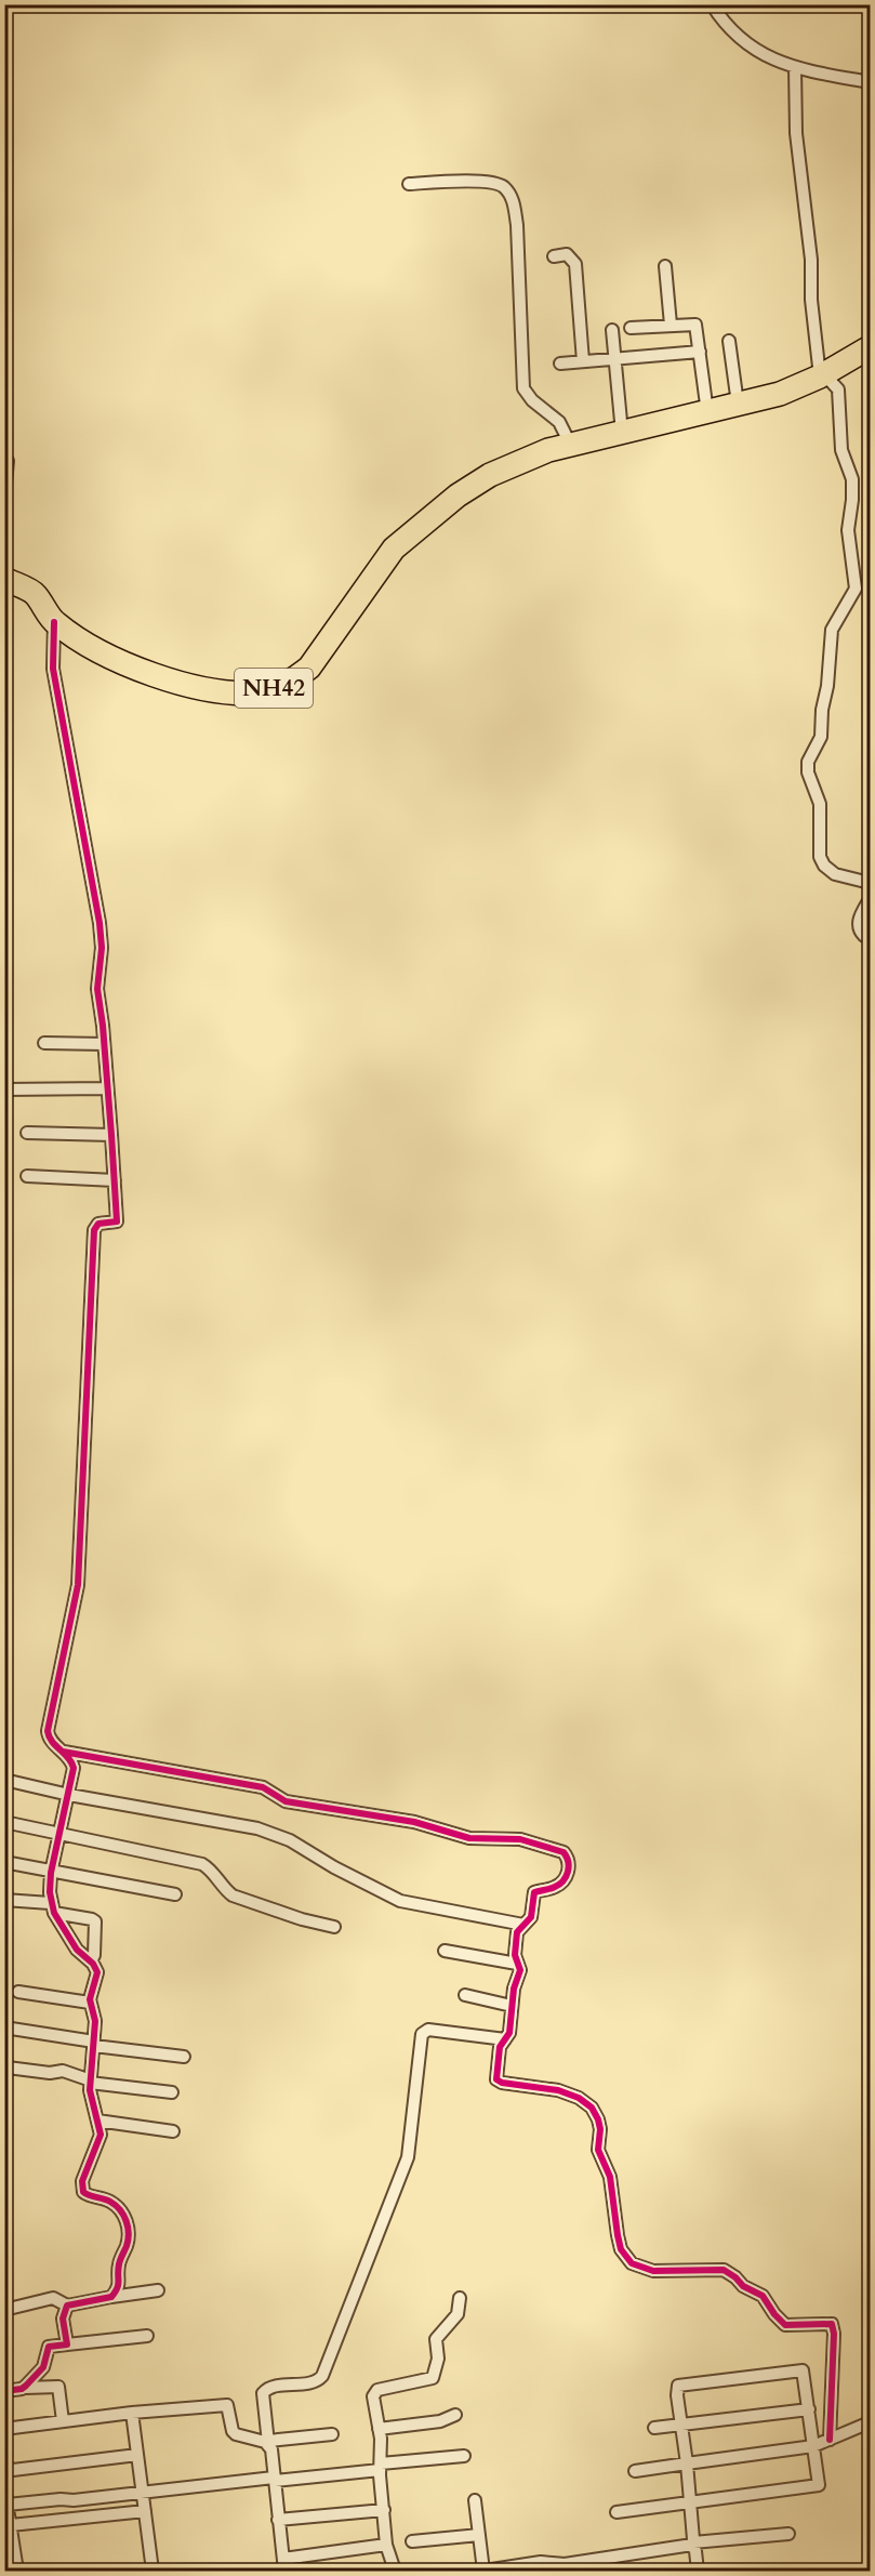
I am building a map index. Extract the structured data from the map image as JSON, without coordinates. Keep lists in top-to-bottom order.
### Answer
{
  "streets": {
    "highway": ["NH42"]
  }
}
